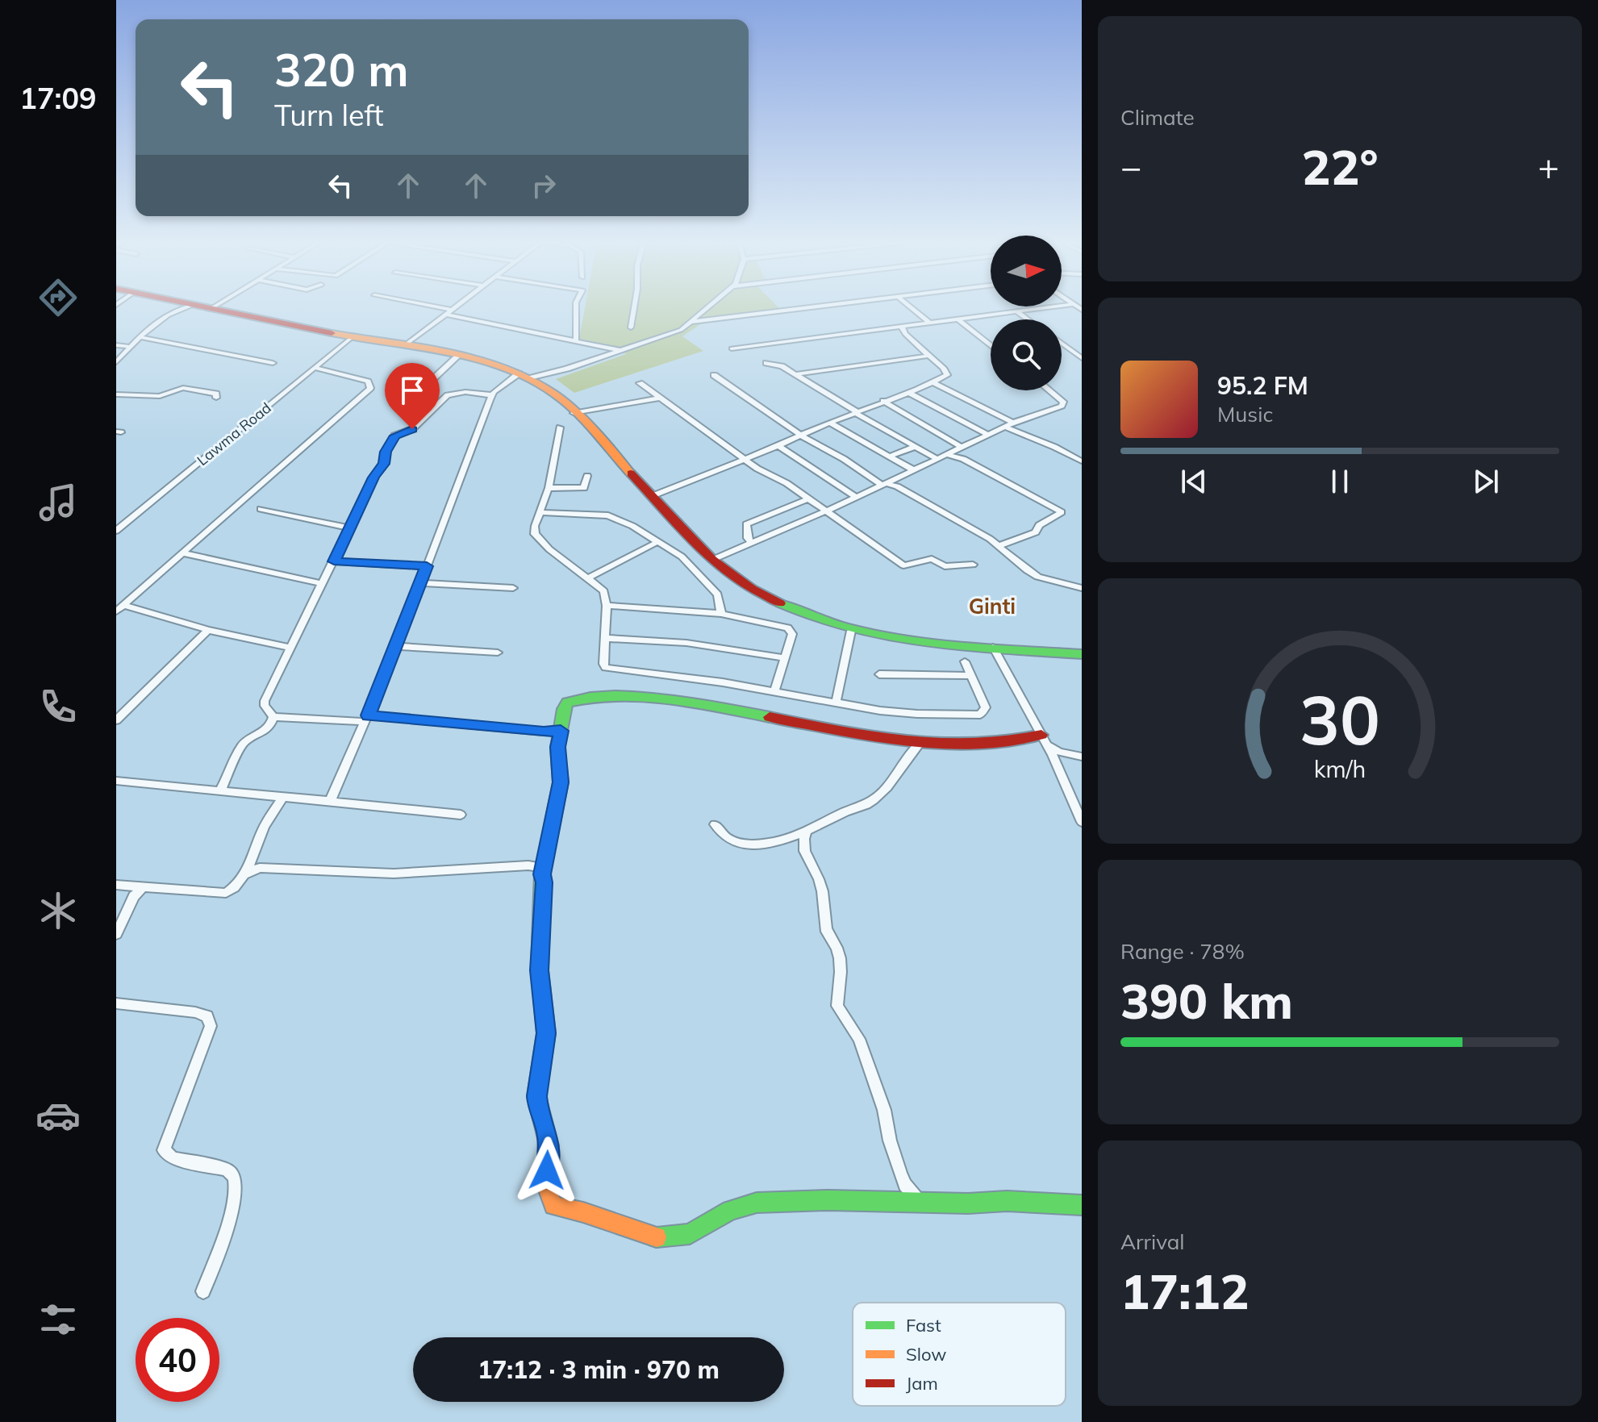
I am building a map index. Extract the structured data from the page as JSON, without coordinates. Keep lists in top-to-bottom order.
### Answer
{
  "streets": {
    "street": ["Lawma Road"]
  },
  "districts": ["Ginti"],
  "legend": ["Fast", "Slow", "Jam"],
  "north": "right",
  "page": {
    "tabs": "17:09",
    "tile": [
      "Climate",
      ["Range · 78%", "390 km"],
      ["Arrival", "17:12"]
    ],
    "turn": ["320 m", "Turn left"],
    "heat": ["−", "22°", "+"],
    "song": ["95.2 FM", "Music"],
    "limit": "40",
    "trip": "17:12 · 3 min · 970 m",
    "gauge": ["30", "km/h"]
  }
}
